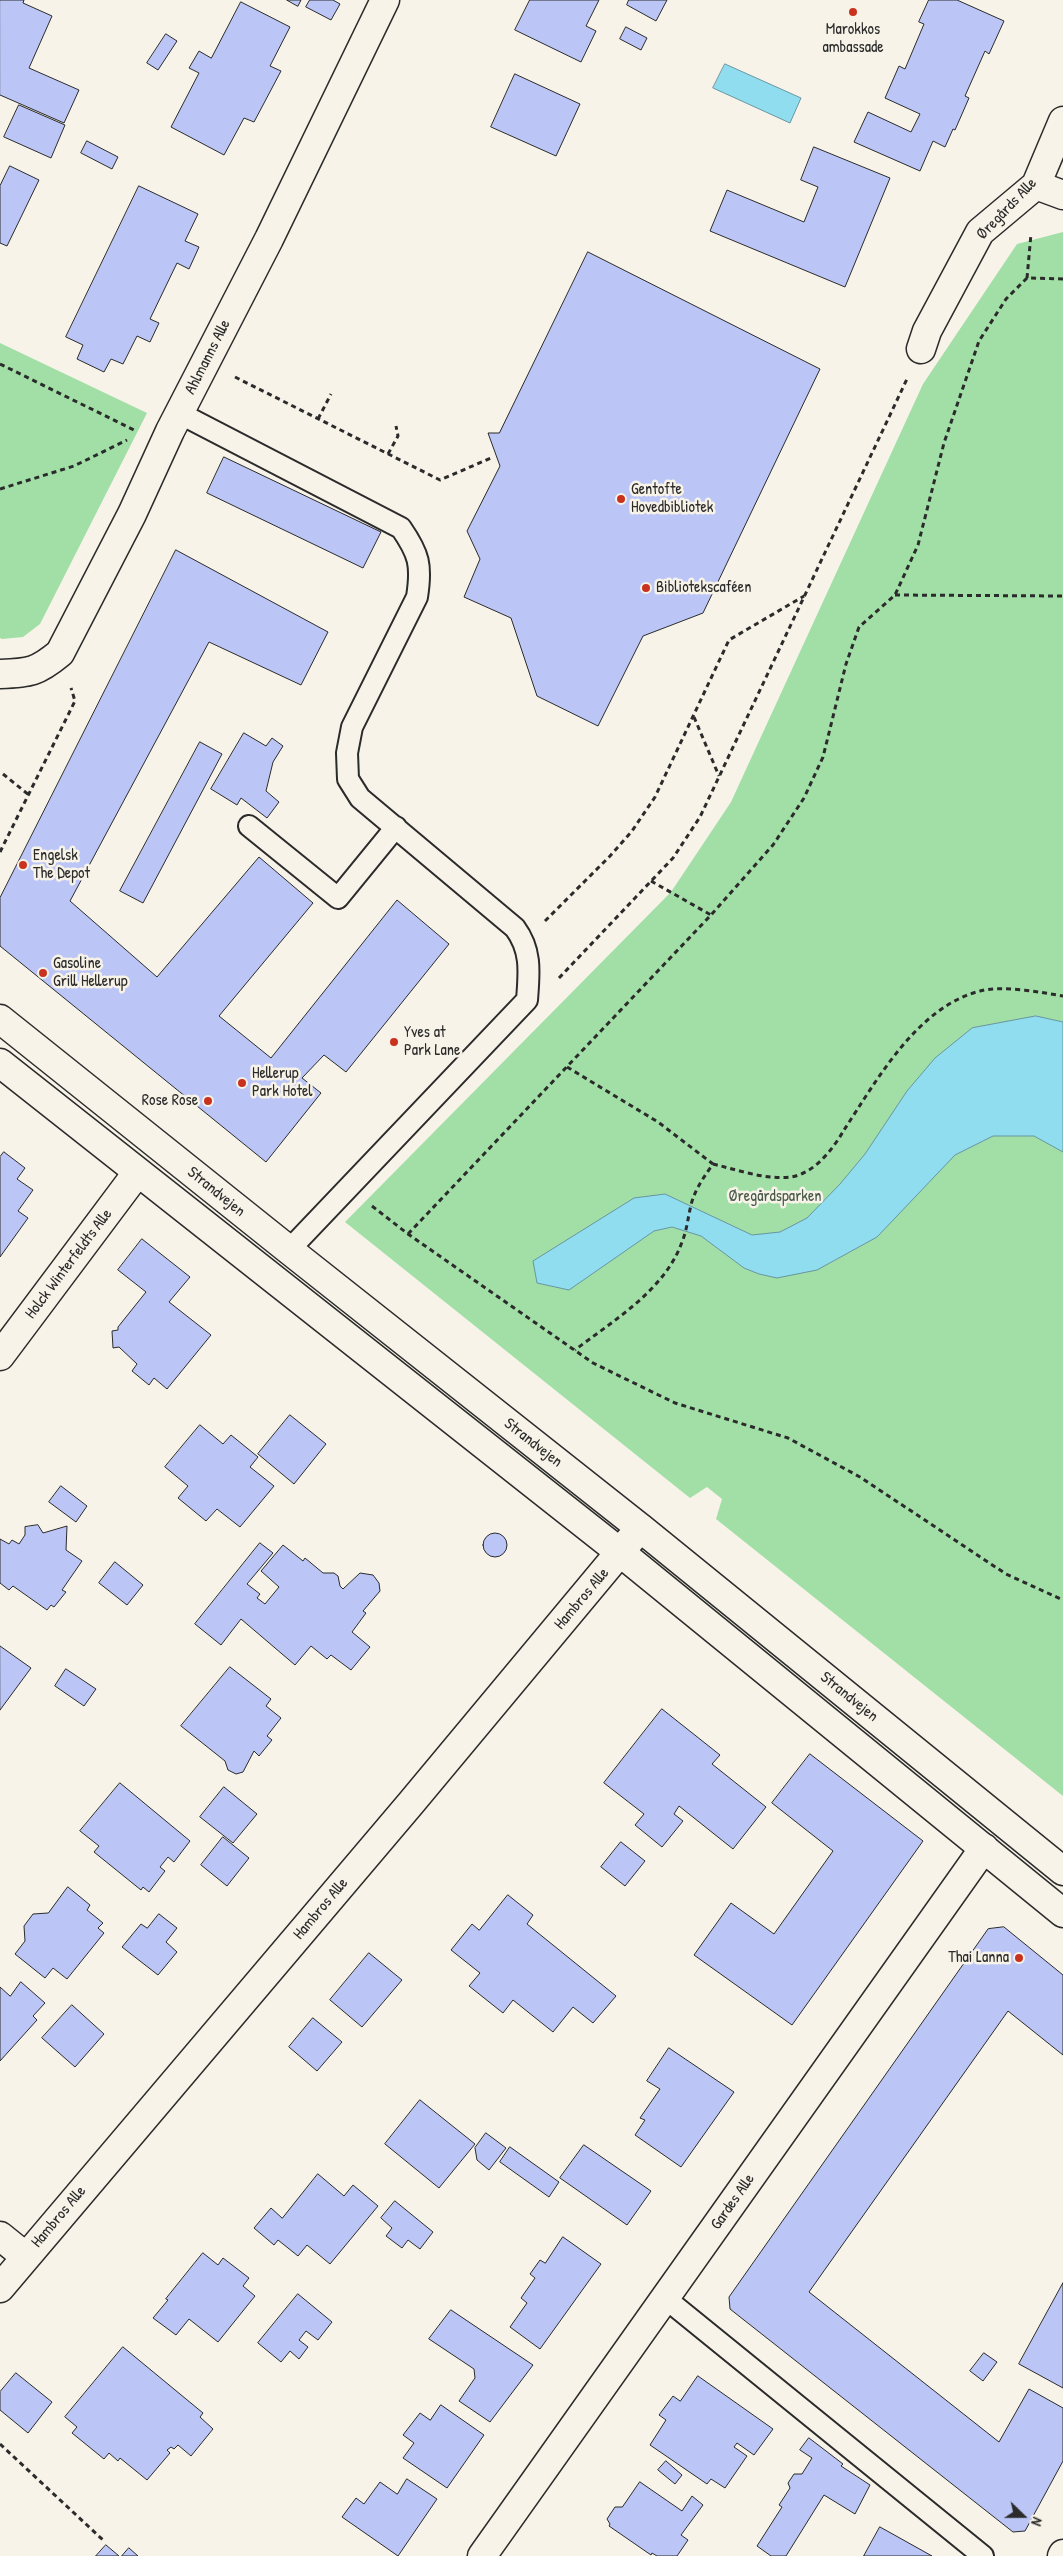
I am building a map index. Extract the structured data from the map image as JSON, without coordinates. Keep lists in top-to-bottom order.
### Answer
{
  "streets": {
    "street": [
      "Øregårds Alle",
      "Ahlmanns Alle",
      "Strandvejen",
      "Holck Winterfeldts Alle",
      "Hambros Alle",
      "Gardes Alle"
    ]
  },
  "crossings": [
    ["Strandvejen", "Holck Winterfeldts Alle"],
    ["Strandvejen", "Hambros Alle"],
    ["Strandvejen", "Gardes Alle"]
  ],
  "parks": ["Øregårdsparken"],
  "places": [
    "Marokkos ambassade",
    "Gentofte Hovedbibliotek",
    "Bibliotekscaféen",
    "Engelsk The Depot",
    "Gasoline Grill Hellerup",
    "Yves at Park Lane",
    "Hellerup Park Hotel",
    "Rose Rose",
    "Thai Lanna"
  ],
  "north": "right"
}
